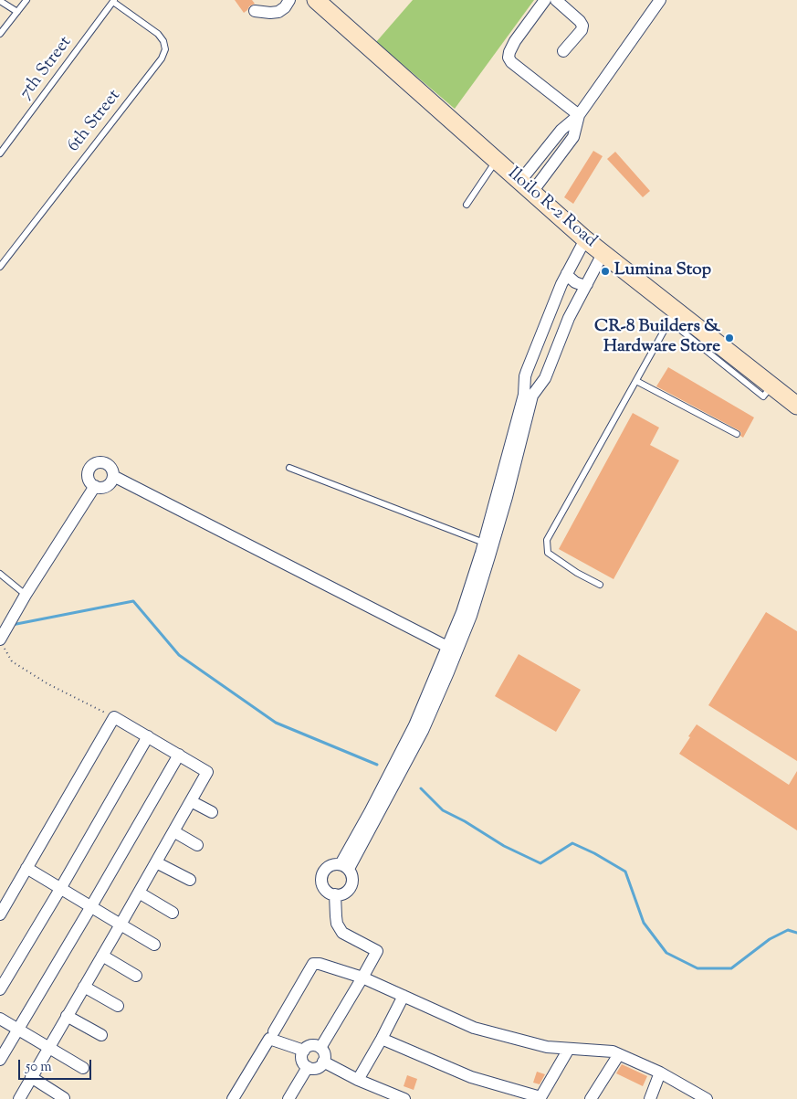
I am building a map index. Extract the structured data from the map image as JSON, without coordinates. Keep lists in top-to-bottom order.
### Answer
{
  "streets": {
    "main road": ["Iloilo R-2 Road"],
    "lane": ["7th Street", "6th Street"]
  },
  "crossings": [
    ["7th Street", "6th Street"]
  ],
  "places": ["Lumina Stop", "CR-8 Builders & Hardware Store"],
  "scale_bar": "50 m"
}
